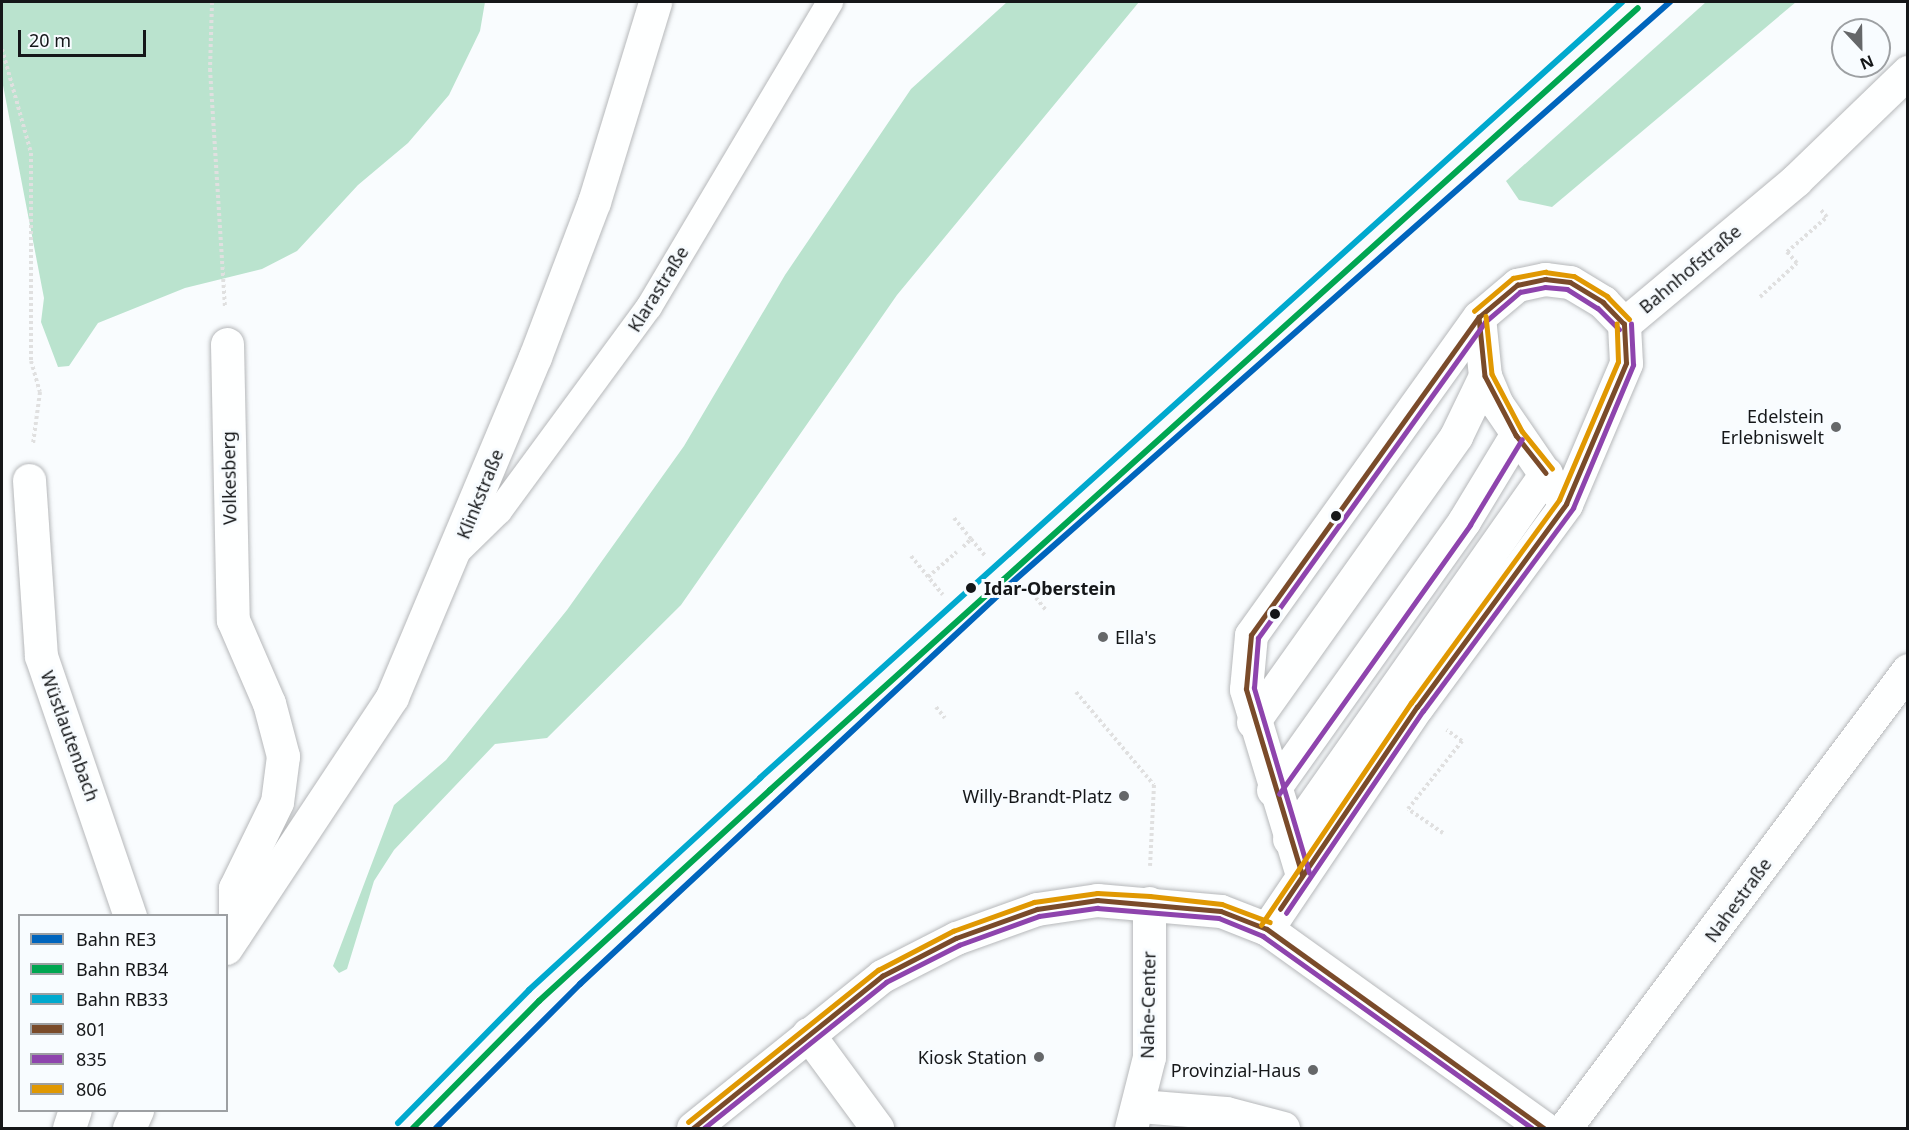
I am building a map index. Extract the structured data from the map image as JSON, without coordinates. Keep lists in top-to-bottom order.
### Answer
{
  "streets": {
    "street": [
      "Bahnhofstraße",
      "Volkesberg",
      "Klinkstraße",
      "Wüstlautenbach",
      "Nahestraße",
      "Nahe-Center"
    ],
    "lane": ["Klarastraße"]
  },
  "crossings": [
    ["Klarastraße", "Klinkstraße"],
    ["Volkesberg", "Klinkstraße"]
  ],
  "places": [
    "Edelstein Erlebniswelt",
    "Idar-Oberstein",
    "Ella's",
    "Willy-Brandt-Platz",
    "Kiosk Station",
    "Provinzial-Haus"
  ],
  "lines": [
    "rail line RE3",
    "rail line RB33",
    "rail line RB34",
    "transit line 806",
    "transit line 801",
    "transit line 835"
  ],
  "legend": [
    "Bahn RE3",
    "Bahn RB34",
    "Bahn RB33",
    "801",
    "835",
    "806"
  ],
  "scale_bar": "20 m",
  "north": "bottom"
}
